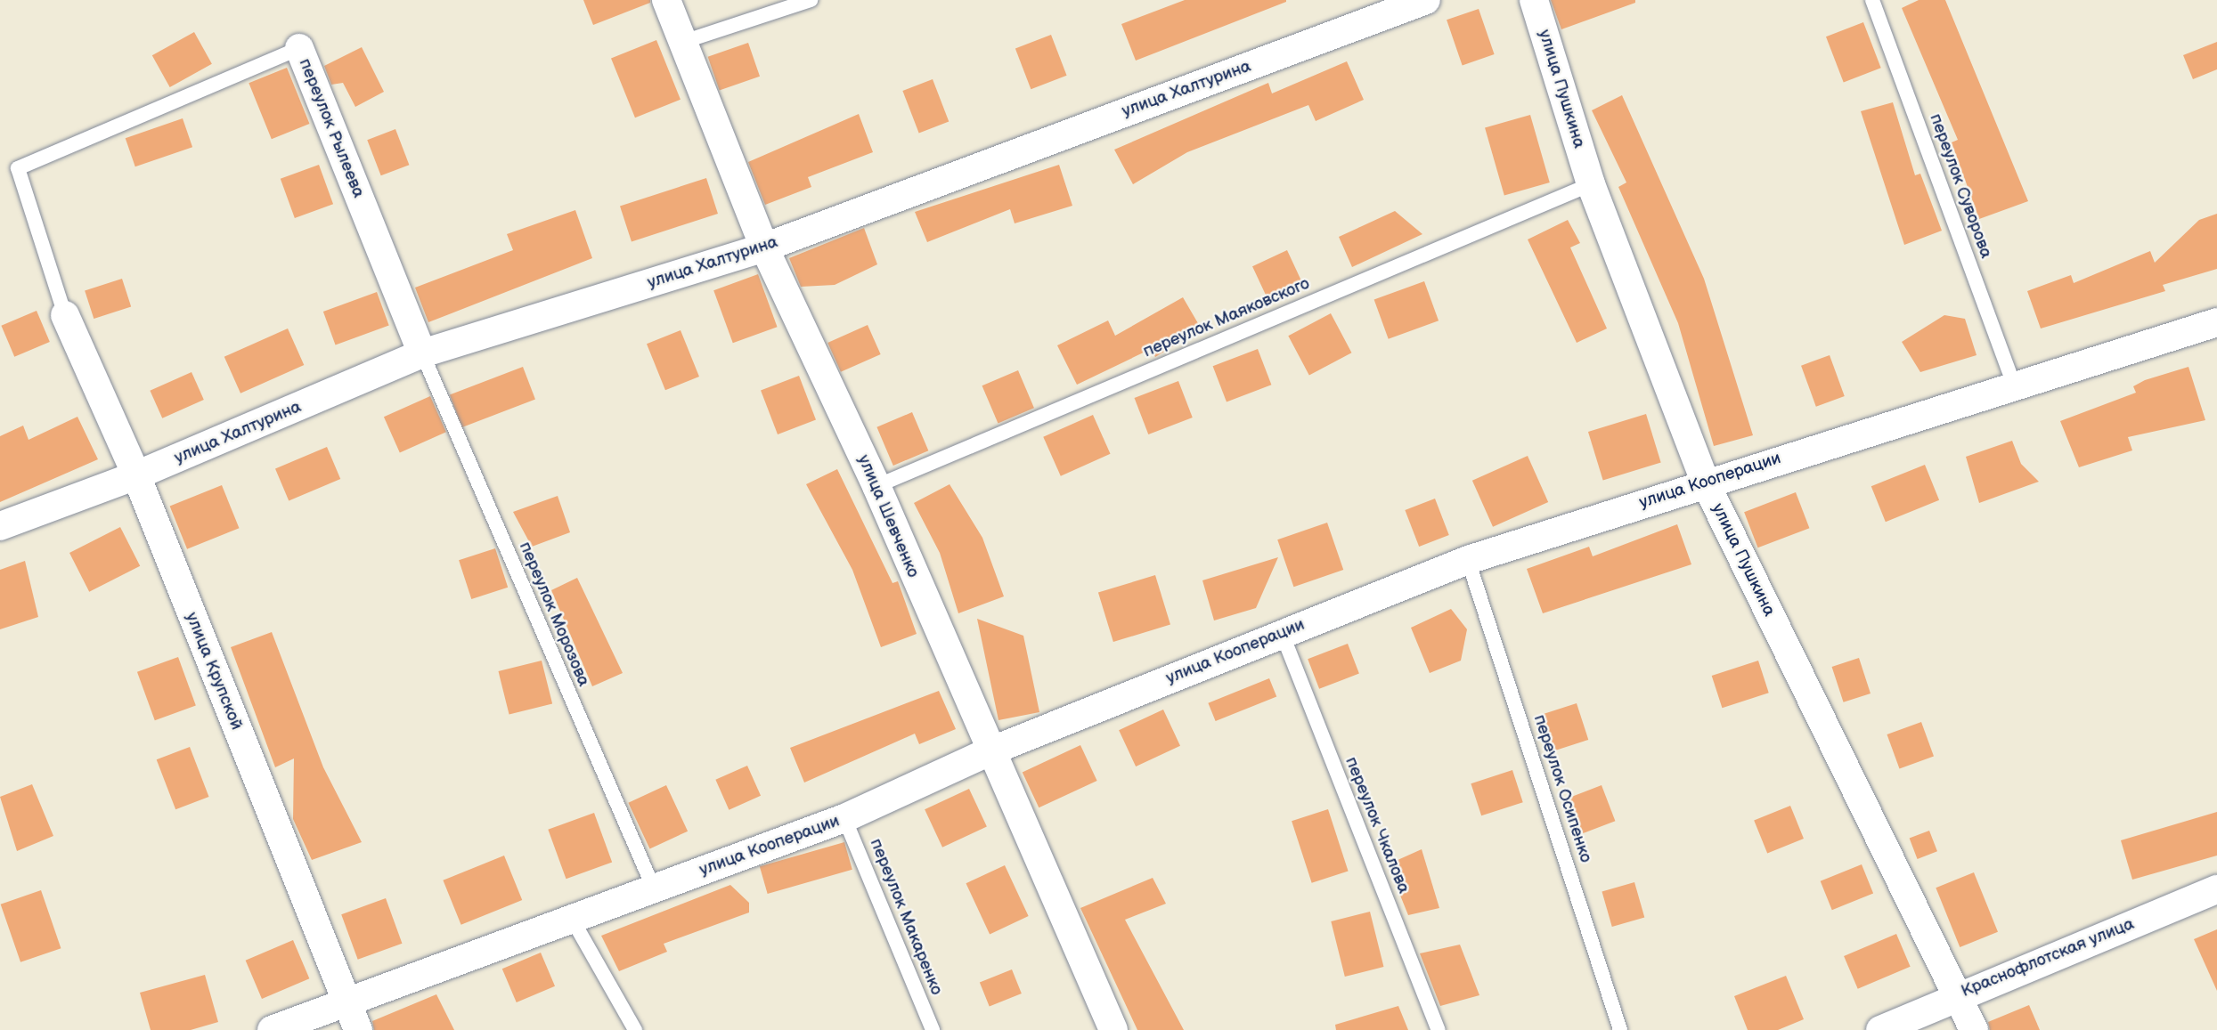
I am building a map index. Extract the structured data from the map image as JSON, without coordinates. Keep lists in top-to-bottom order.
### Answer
{
  "streets": {
    "street": [
      "улица Халтурина",
      "улица Пушкина",
      "переулок Рылеева",
      "улица Кооперации",
      "улица Шевченко",
      "улица Крупской",
      "Краснофлотская улица"
    ],
    "lane": [
      "переулок Суворова",
      "переулок Маяковского",
      "переулок Морозова",
      "переулок Осипенко",
      "переулок Чкалова",
      "переулок Макаренко"
    ]
  },
  "crossings": [
    ["улица Халтурина", "переулок Рылеева"],
    ["улица Халтурина", "улица Шевченко"],
    ["улица Халтурина", "переулок Морозова"],
    ["улица Халтурина", "улица Крупской"],
    ["улица Пушкина", "переулок Маяковского"],
    ["улица Пушкина", "улица Кооперации"],
    ["улица Пушкина", "Краснофлотская улица"],
    ["переулок Рылеева", "переулок Морозова"],
    ["переулок Рылеева", "улица Крупской"],
    ["переулок Суворова", "улица Кооперации"],
    ["переулок Маяковского", "улица Шевченко"],
    ["улица Кооперации", "улица Шевченко"],
    ["улица Кооперации", "переулок Морозова"],
    ["улица Кооперации", "улица Крупской"],
    ["улица Кооперации", "переулок Осипенко"],
    ["улица Кооперации", "переулок Чкалова"],
    ["улица Кооперации", "переулок Макаренко"]
  ]
}
